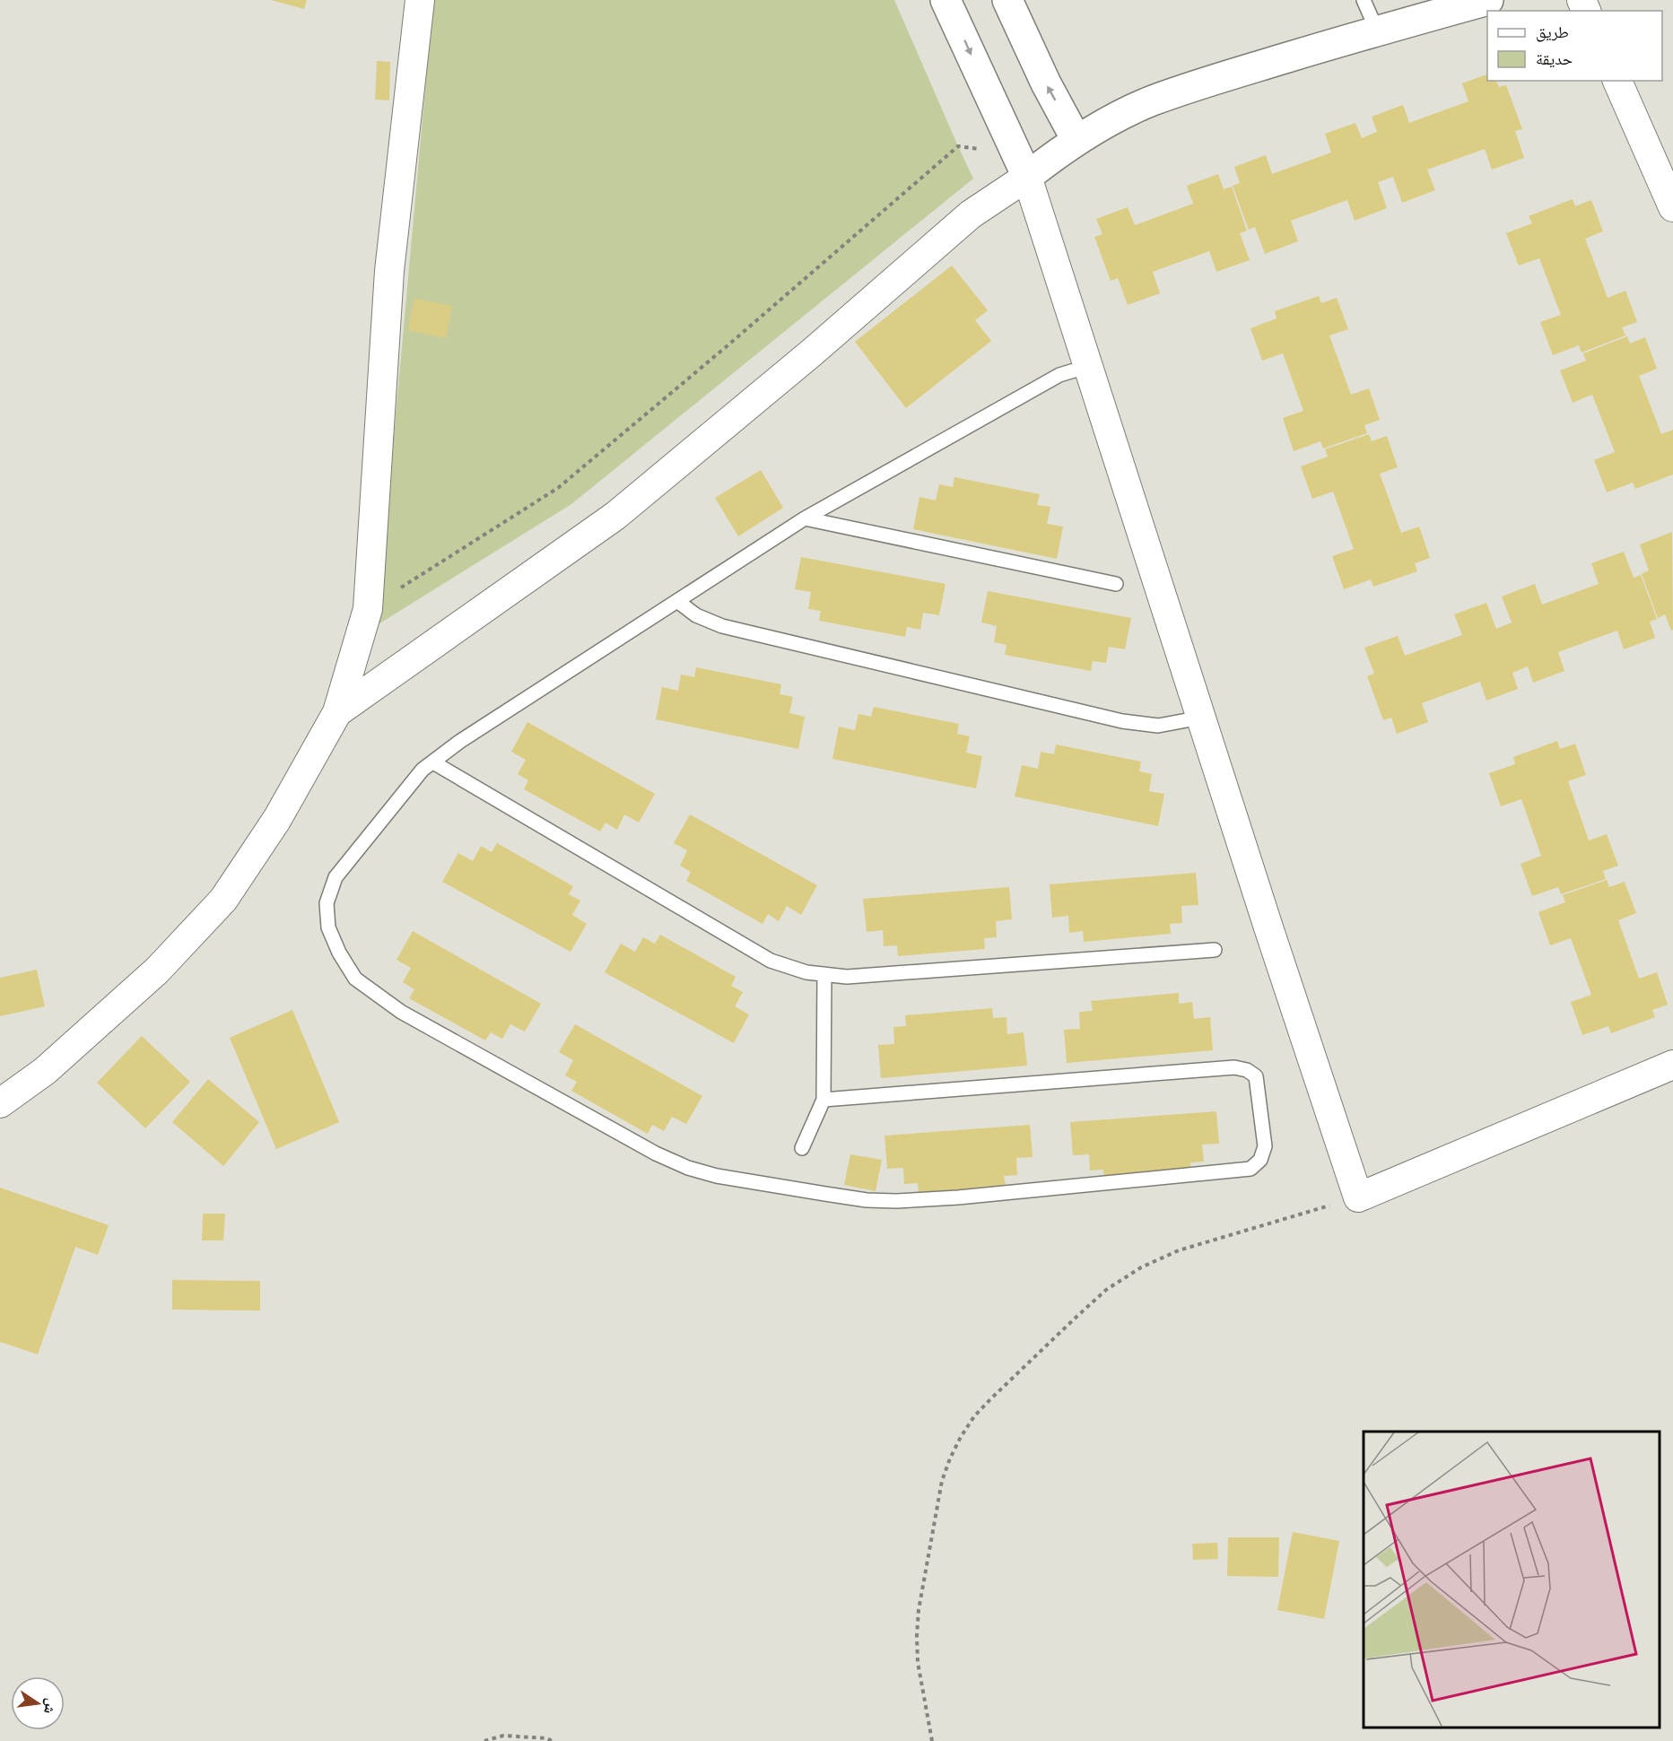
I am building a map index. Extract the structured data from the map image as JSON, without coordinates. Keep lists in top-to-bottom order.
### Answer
{
  "legend": ["طريق", "حديقة"],
  "north": "right"
}
